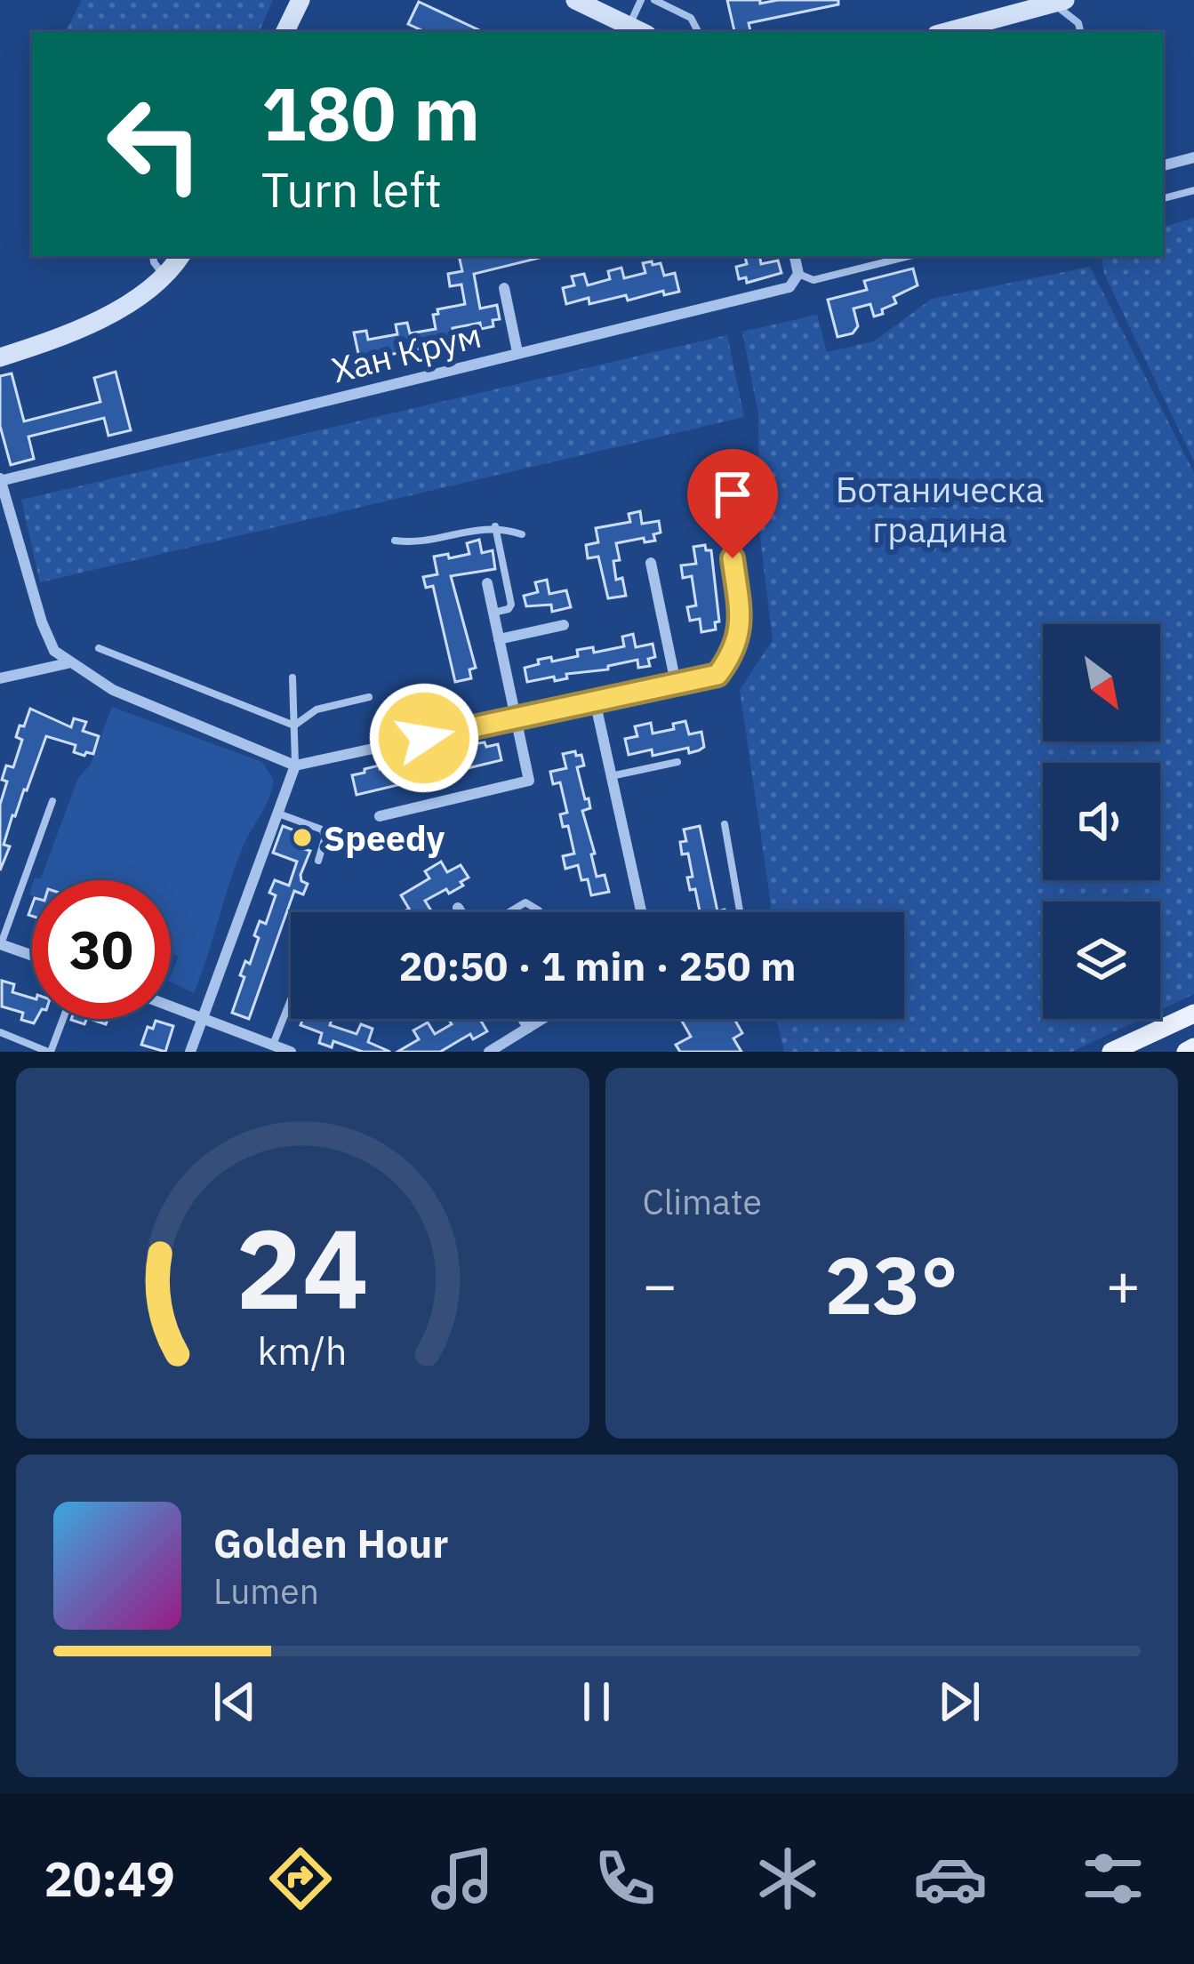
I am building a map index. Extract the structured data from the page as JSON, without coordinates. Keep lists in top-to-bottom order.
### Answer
{
  "streets": {
    "street": ["Хан Крум"]
  },
  "parks": ["Ботаническа градина"],
  "places": ["Speedy"],
  "north": "bottom right",
  "page": {
    "turn": ["180 m", "Turn left"],
    "limit": "30",
    "trip": "20:50 · 1 min · 250 m",
    "tile": "Climate",
    "heat": ["−", "23°", "+"],
    "song": ["Golden Hour", "Lumen"],
    "tabs": "20:49",
    "gauge": ["24", "km/h"]
  }
}
